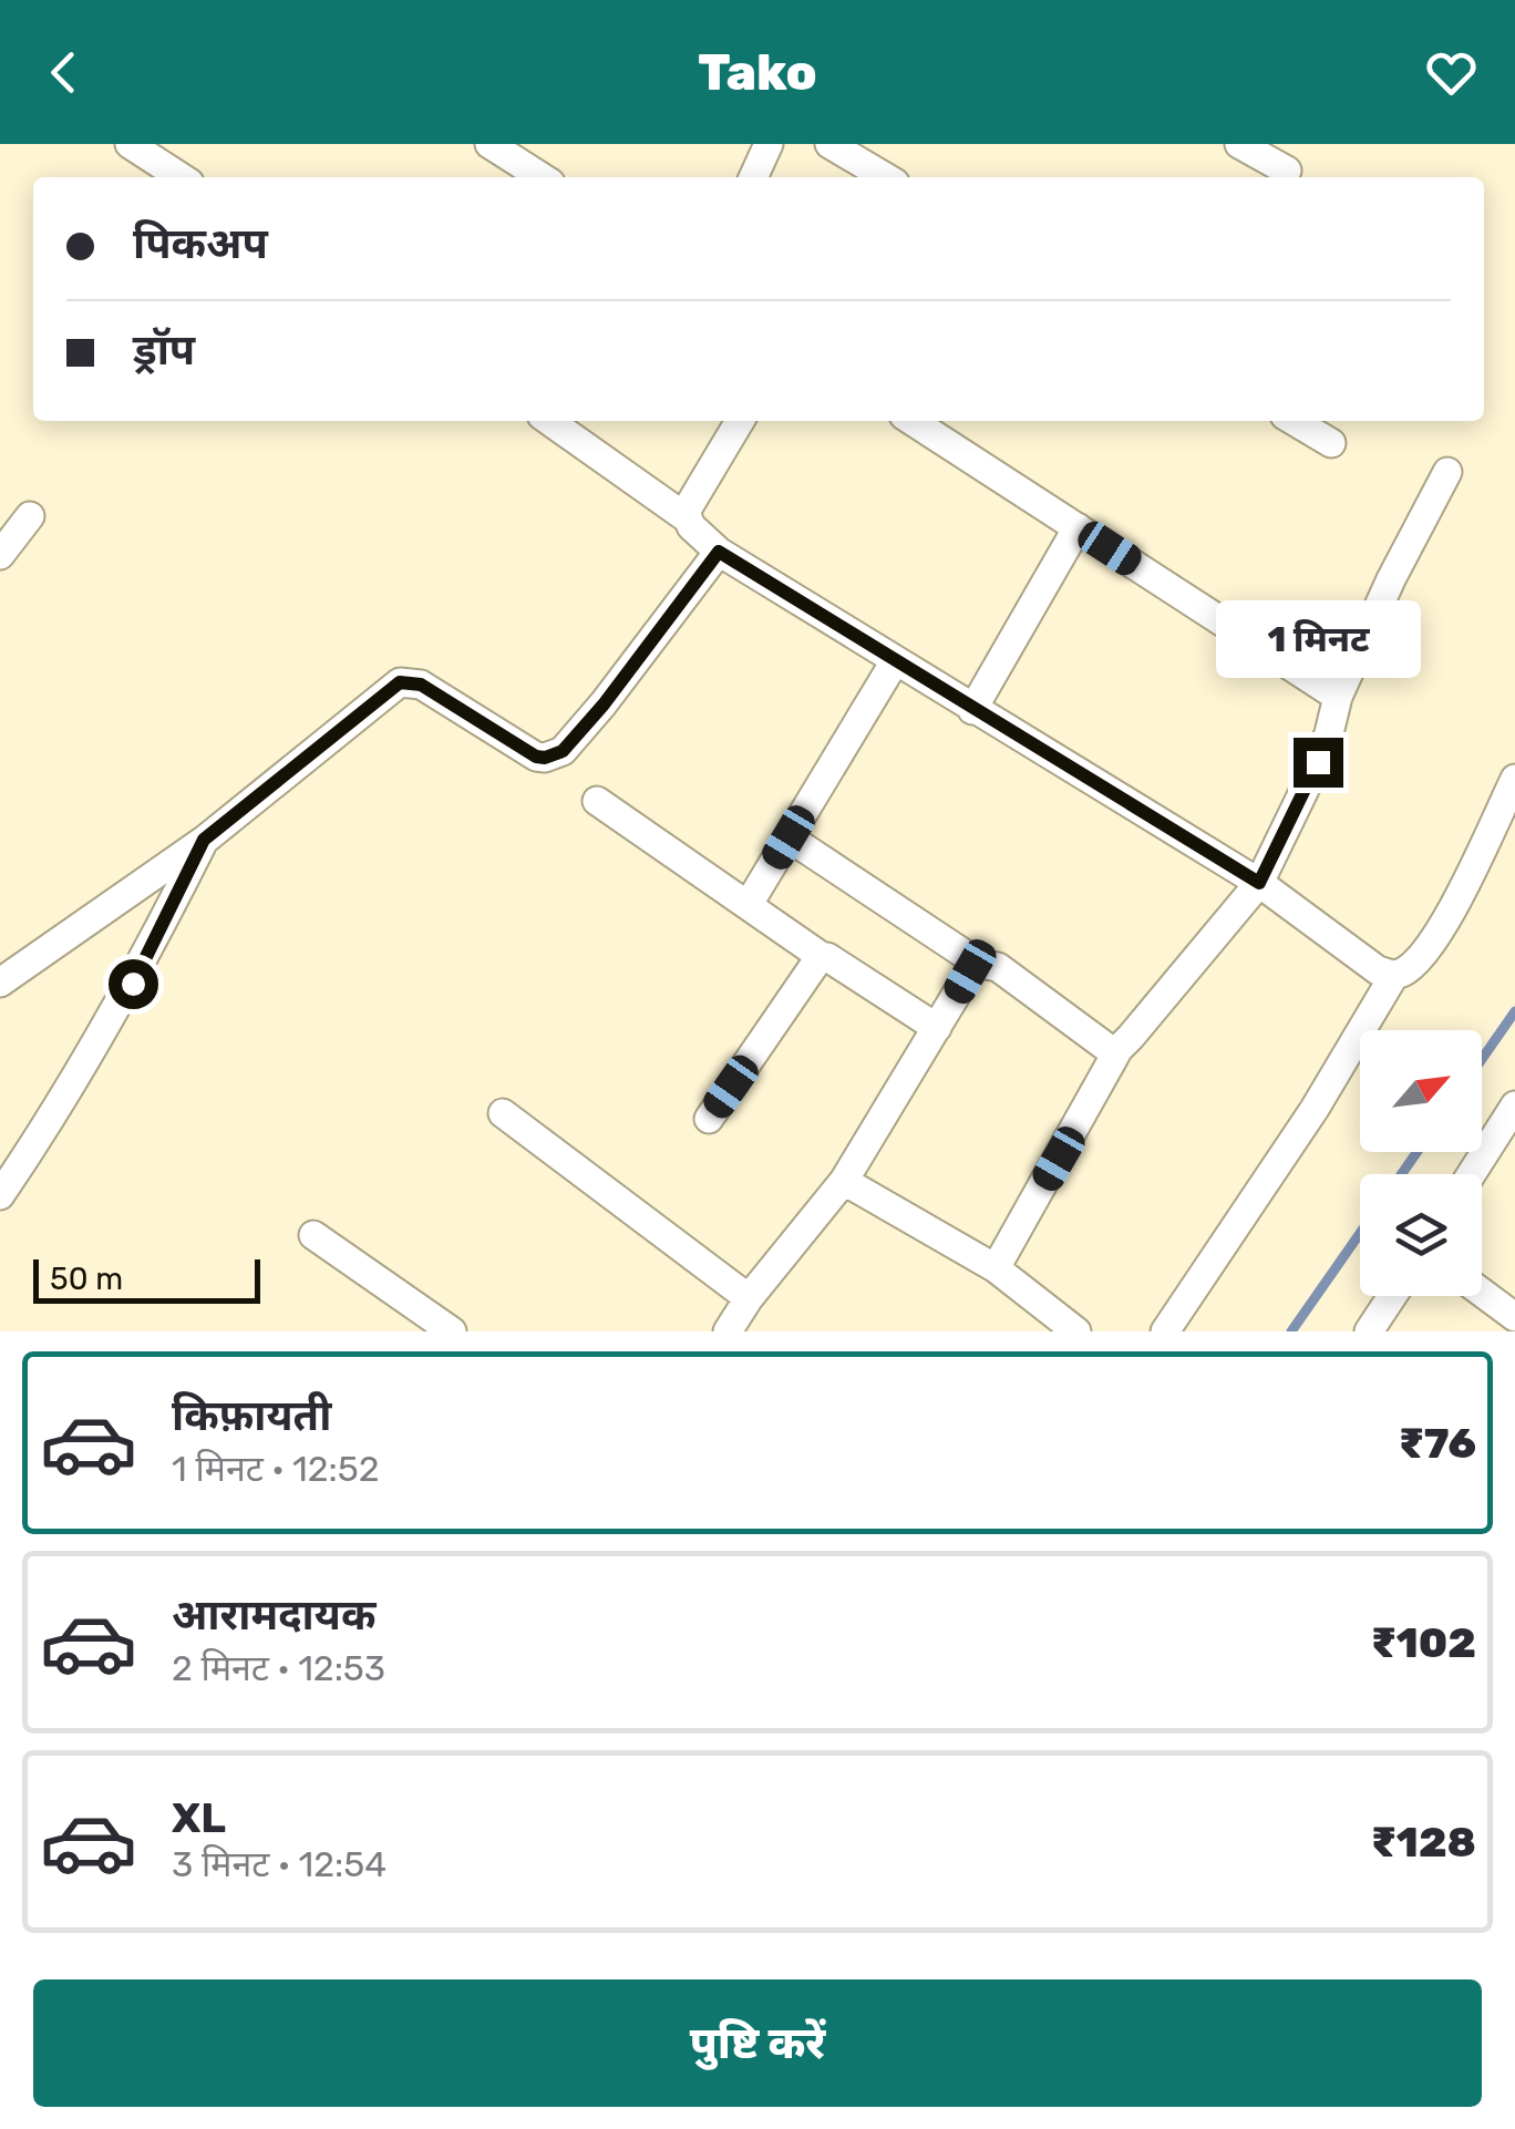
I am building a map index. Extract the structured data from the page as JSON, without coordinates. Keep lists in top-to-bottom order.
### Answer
{
  "scale_bar": "50 m",
  "north": "top right",
  "page": {
    "header": "Tako",
    "banner": ["पिकअप", "ड्रॉप"],
    "bubble": "1 मिनट",
    "scale": "50 m",
    "list": [
      {
        "name": "किफ़ायती",
        "note": "1 मिनट · 12:52",
        "value": "₹76"
      },
      {
        "name": "आरामदायक",
        "note": "2 मिनट · 12:53",
        "value": "₹102"
      },
      {
        "name": "XL",
        "note": "3 मिनट · 12:54",
        "value": "₹128"
      }
    ],
    "buttons": "पुष्टि करें"
  }
}
